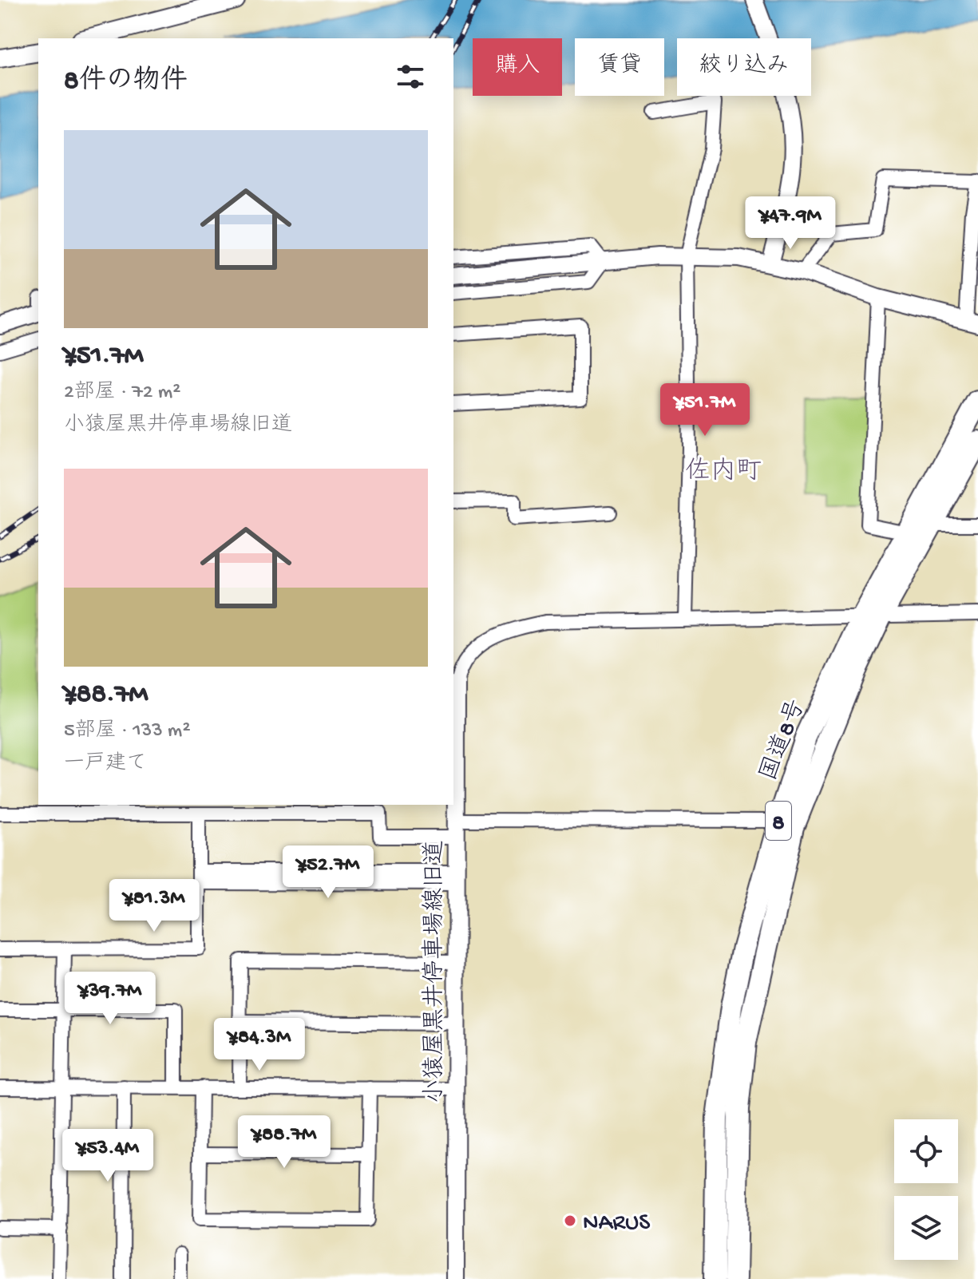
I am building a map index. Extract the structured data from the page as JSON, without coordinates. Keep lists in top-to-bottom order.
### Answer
{
  "streets": {
    "highway": ["国道8号", "8"],
    "street": ["小猿屋黒井停車場線旧道"]
  },
  "crossings": [
    ["国道8号", "小猿屋黒井停車場線旧道"]
  ],
  "districts": ["佐内町"],
  "places": ["NARUS"],
  "page": {
    "chip": ["購入", "賃貸", "絞り込み"],
    "heading": "8件の物件",
    "list": [
      {
        "name": "¥51.7M",
        "note": "2部屋 · 72 m² · 小猿屋黒井停車場線旧道"
      },
      {
        "name": "¥88.7M",
        "note": "5部屋 · 133 m² · 一戸建て"
      }
    ],
    "price": [
      "¥47.9M",
      "¥51.7M",
      "¥52.7M",
      "¥81.3M",
      "¥39.7M",
      "¥84.3M",
      "¥88.7M",
      "¥53.4M"
    ]
  }
}
